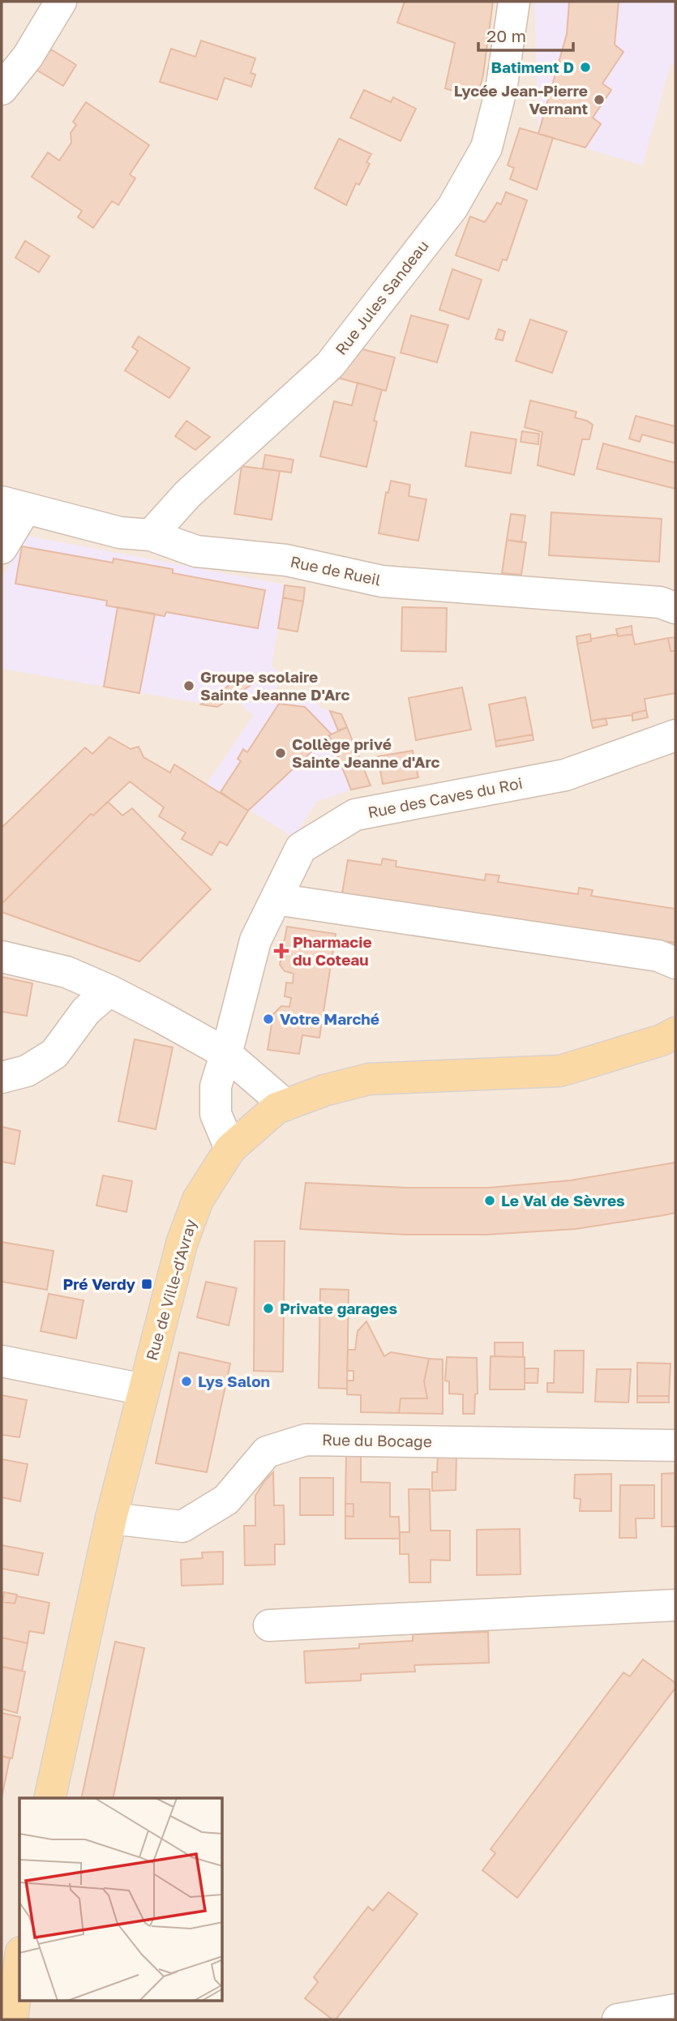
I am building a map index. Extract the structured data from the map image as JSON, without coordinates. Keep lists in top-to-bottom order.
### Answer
{
  "streets": {
    "main road": ["Rue de Ville-d'Avray"],
    "street": [
      "Rue Jules Sandeau",
      "Rue de Rueil",
      "Rue des Caves du Roi",
      "Rue du Bocage"
    ]
  },
  "crossings": [
    ["Rue Jules Sandeau", "Rue de Rueil"],
    ["Rue des Caves du Roi", "Rue de Ville-d'Avray"],
    ["Rue de Ville-d'Avray", "Rue du Bocage"]
  ],
  "places": {
    "other": [
      "Batiment D",
      "Lycée Jean-Pierre Vernant",
      "Groupe scolaire Sainte Jeanne D'Arc",
      "Collège privé Sainte Jeanne d'Arc",
      "Votre Marché",
      "Le Val de Sèvres",
      "Private garages",
      "Lys Salon"
    ],
    "health": ["Pharmacie du Coteau"],
    "transit": ["Pré Verdy"]
  },
  "scale_bar": "20 m"
}
